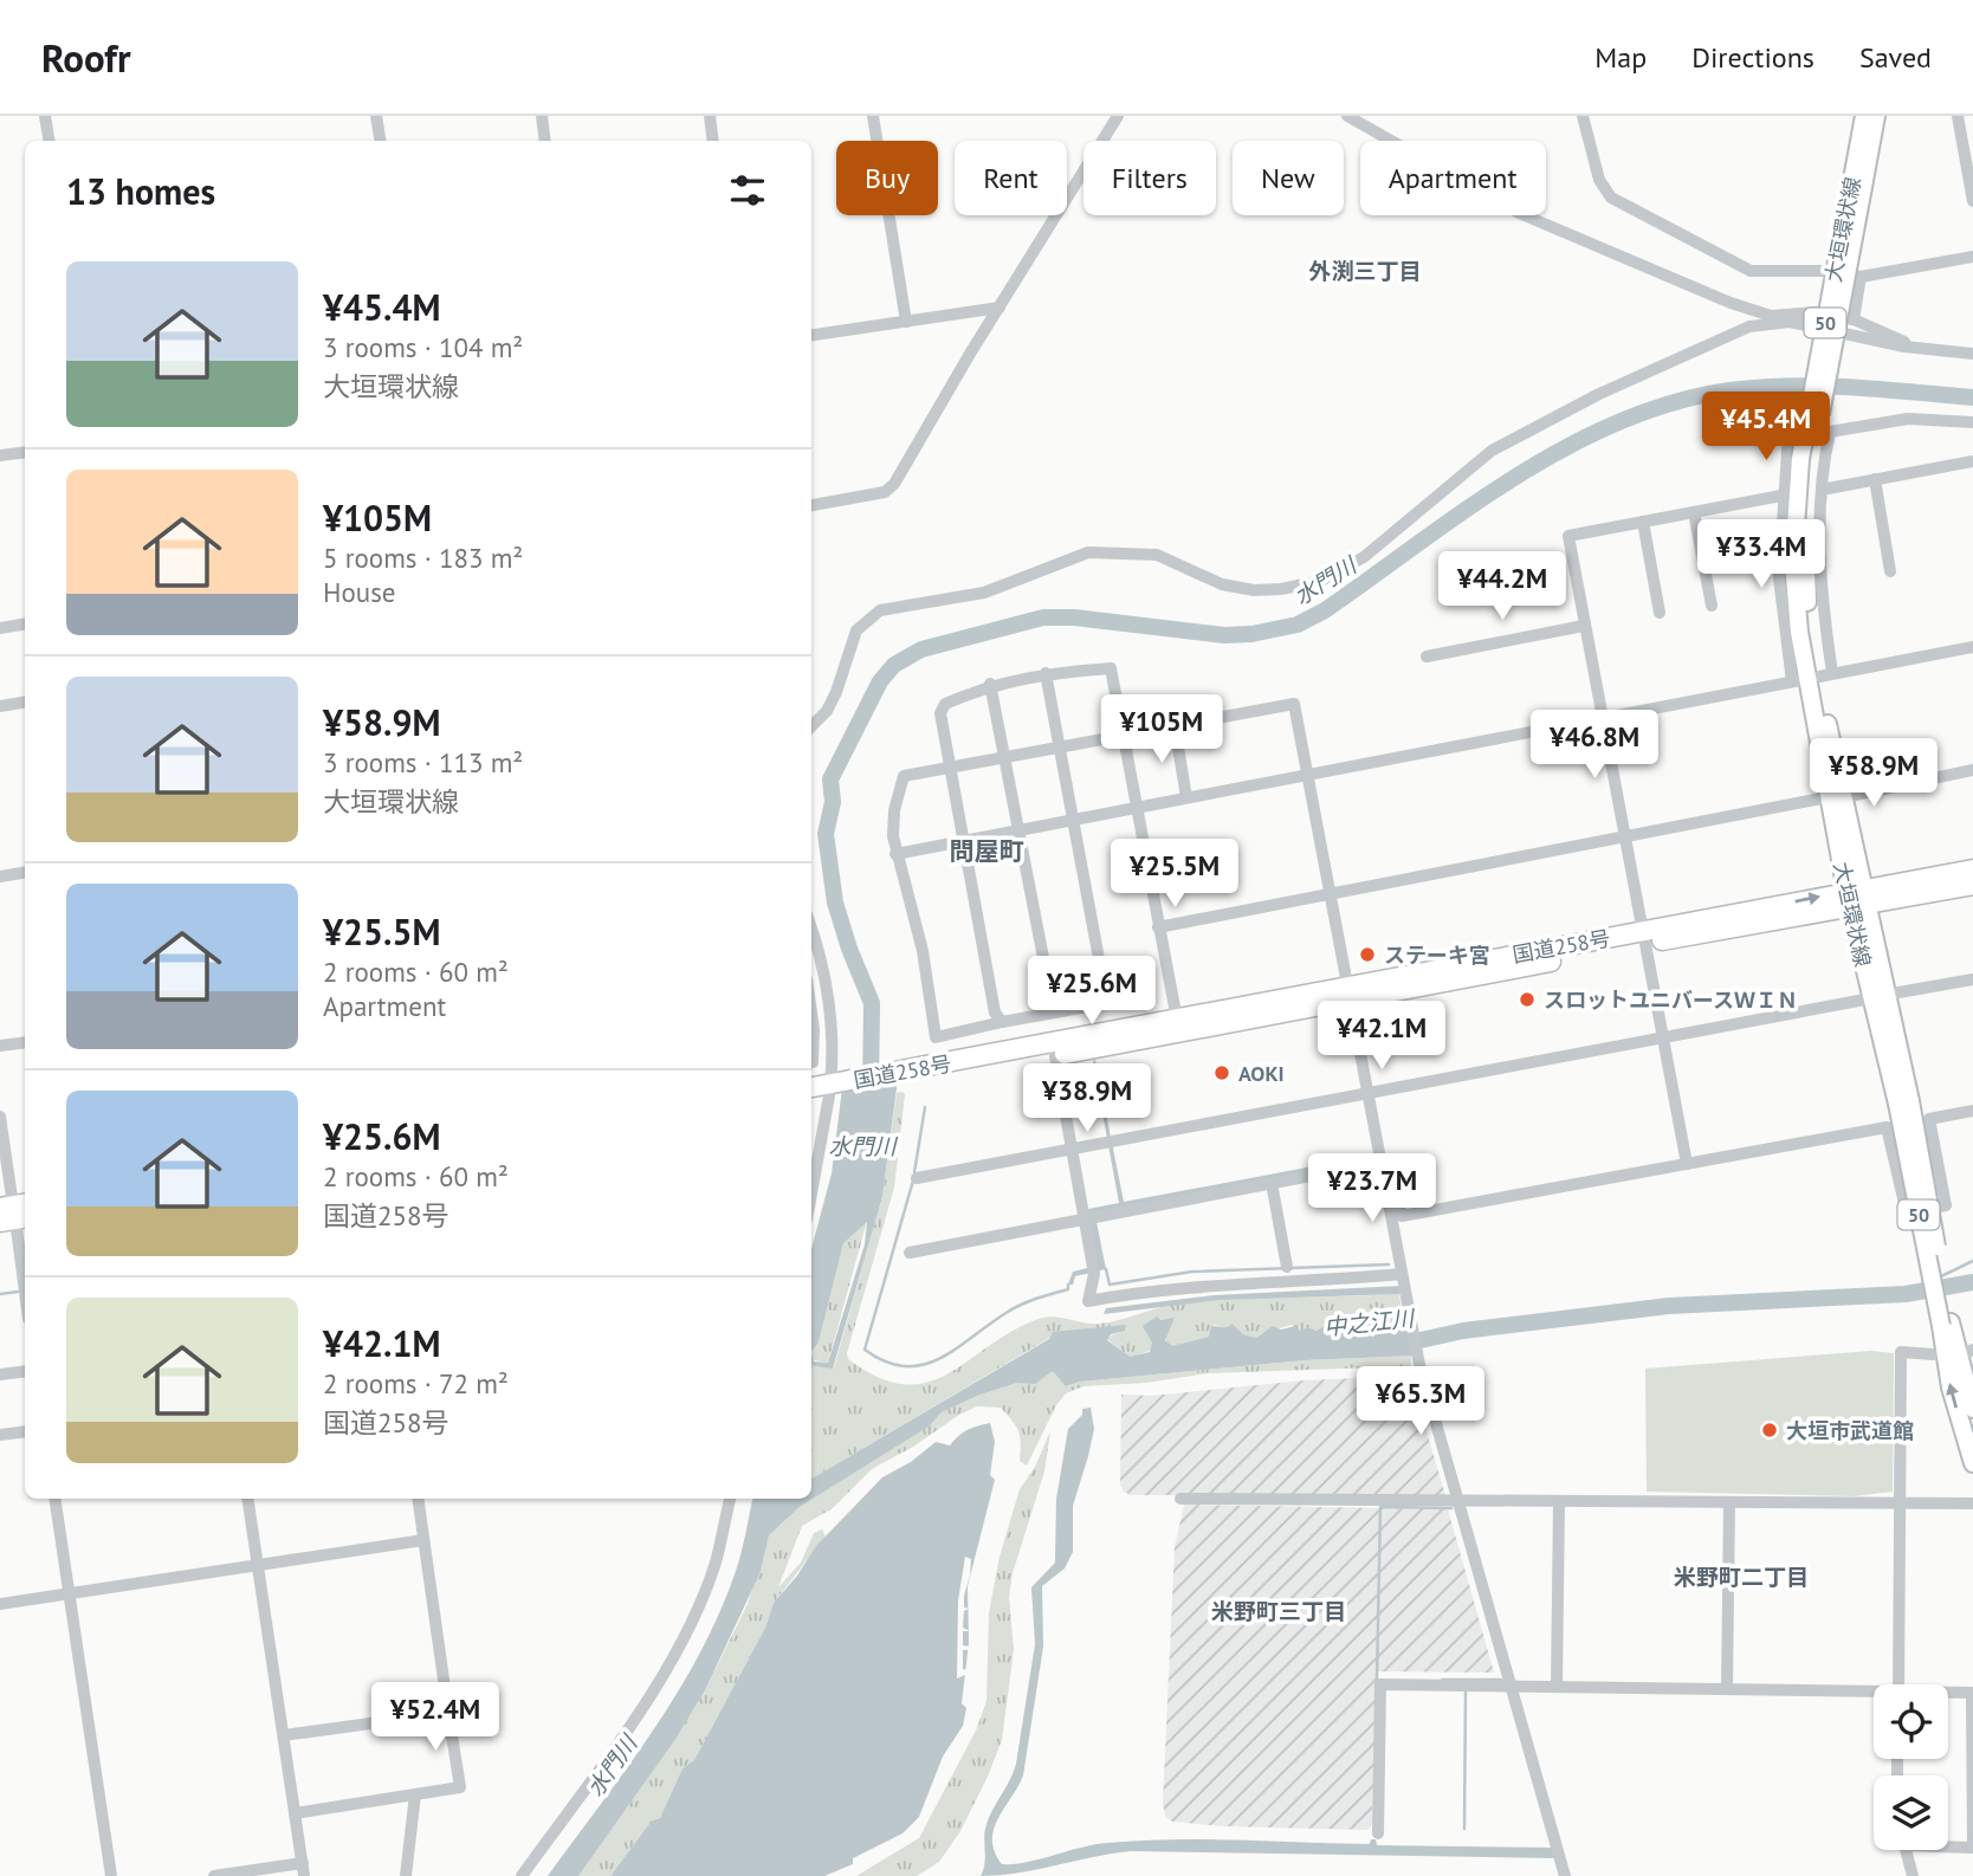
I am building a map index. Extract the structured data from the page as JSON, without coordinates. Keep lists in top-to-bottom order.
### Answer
{
  "streets": {
    "highway": ["国道258号"],
    "main road": ["大垣環状線", "50"]
  },
  "crossings": [
    ["大垣環状線", "国道258号"]
  ],
  "districts": [
    "外渕三丁目",
    "問屋町",
    "米野町二丁目",
    "米野町三丁目"
  ],
  "water": ["水門川", "中之江川"],
  "places": [
    "ステーキ宮",
    "スロットユニバースＷＩＮ",
    "AOKI",
    "大垣市武道館"
  ],
  "page": {
    "header": "Roofr",
    "nav": ["Map", "Directions", "Saved"],
    "chip": [
      "Buy",
      "Rent",
      "Filters",
      "New",
      "Apartment"
    ],
    "heading": "13 homes",
    "list": [
      {
        "name": "¥45.4M",
        "note": "3 rooms · 104 m² · 大垣環状線"
      },
      {
        "name": "¥105M",
        "note": "5 rooms · 183 m² · House"
      },
      {
        "name": "¥58.9M",
        "note": "3 rooms · 113 m² · 大垣環状線"
      },
      {
        "name": "¥25.5M",
        "note": "2 rooms · 60 m² · Apartment"
      },
      {
        "name": "¥25.6M",
        "note": "2 rooms · 60 m² · 国道258号"
      },
      {
        "name": "¥42.1M",
        "note": "2 rooms · 72 m² · 国道258号"
      }
    ],
    "price": [
      "¥45.4M",
      "¥33.4M",
      "¥44.2M",
      "¥105M",
      "¥46.8M",
      "¥58.9M",
      "¥25.5M",
      "¥25.6M",
      "¥42.1M",
      "¥38.9M",
      "¥23.7M",
      "¥65.3M",
      "¥52.4M"
    ]
  }
}
